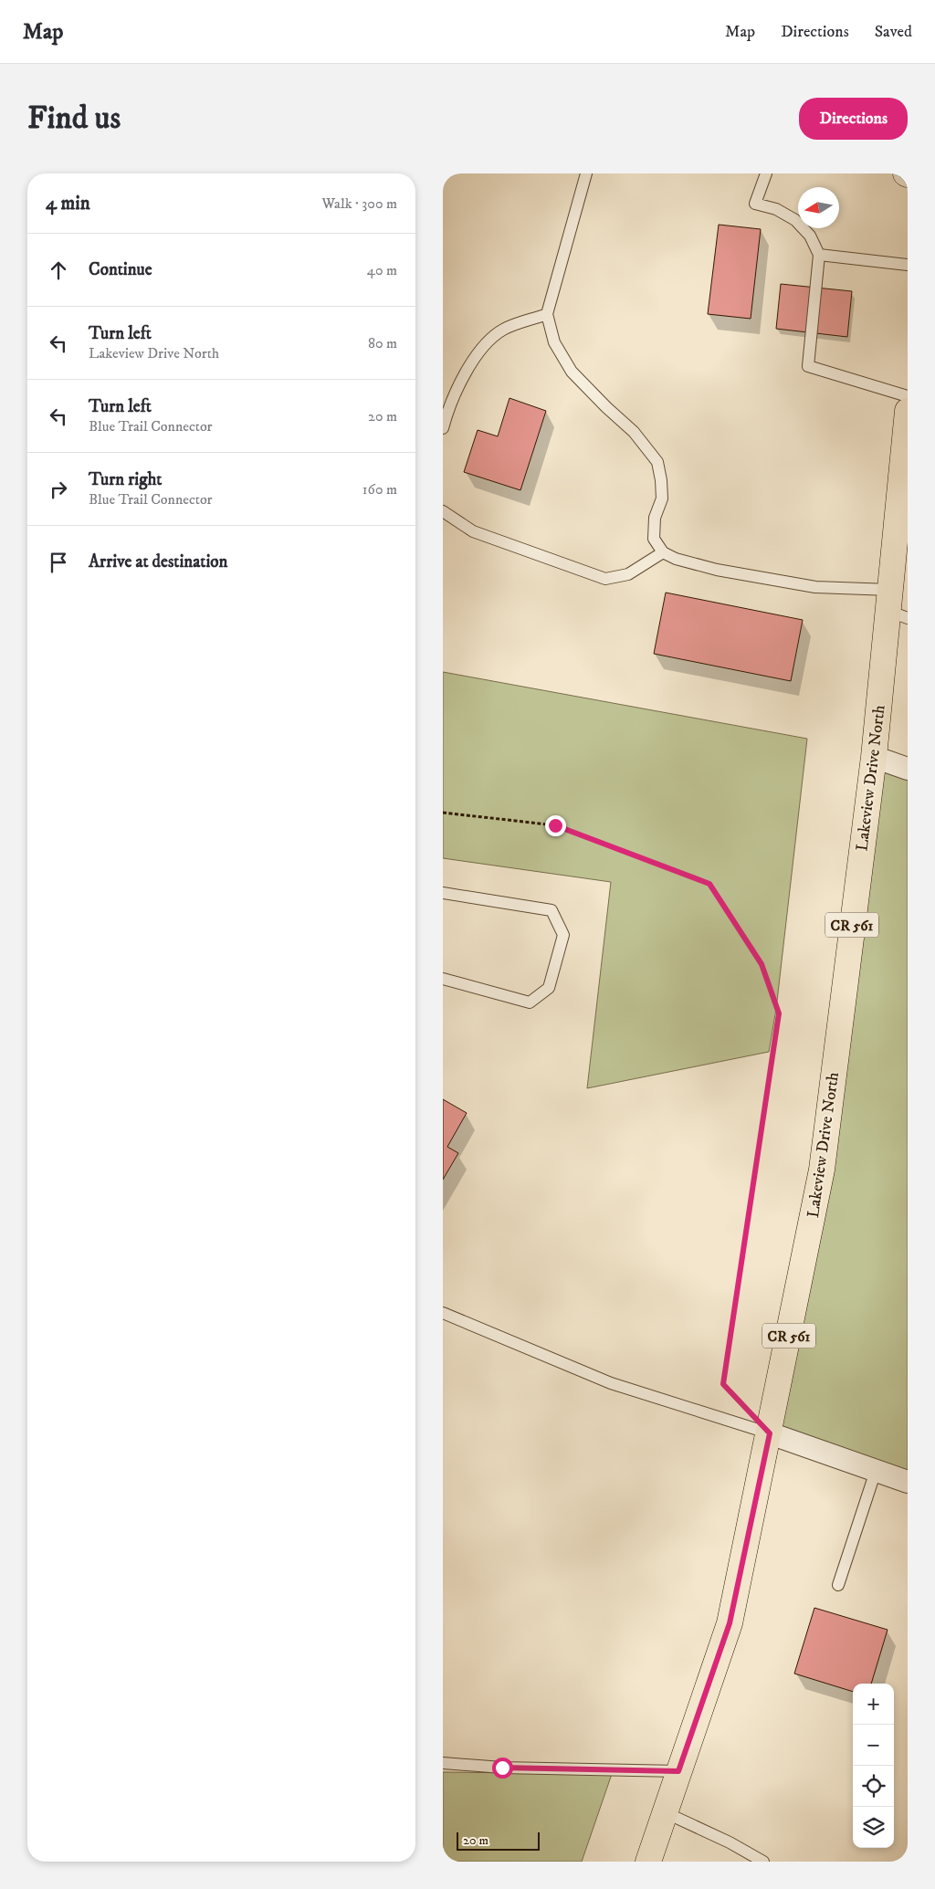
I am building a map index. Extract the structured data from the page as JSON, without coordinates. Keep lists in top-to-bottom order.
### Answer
{
  "streets": {
    "main road": ["Lakeview Drive North", "CR 561"]
  },
  "scale_bar": "20 m",
  "north": "left",
  "page": {
    "header": "Map",
    "nav": ["Map", "Directions", "Saved"],
    "buttons": "Directions",
    "title": "Find us",
    "heading": ["4 min", "Walk · 300 m"],
    "list": [
      ["Continue", "40 m"],
      ["Turn left", "Lakeview Drive North", "80 m"],
      ["Turn left", "Blue Trail Connector", "20 m"],
      ["Turn right", "Blue Trail Connector", "160 m"],
      "Arrive at destination"
    ],
    "map_buttons": ["+", "−"],
    "scale": "20 m"
  }
}
